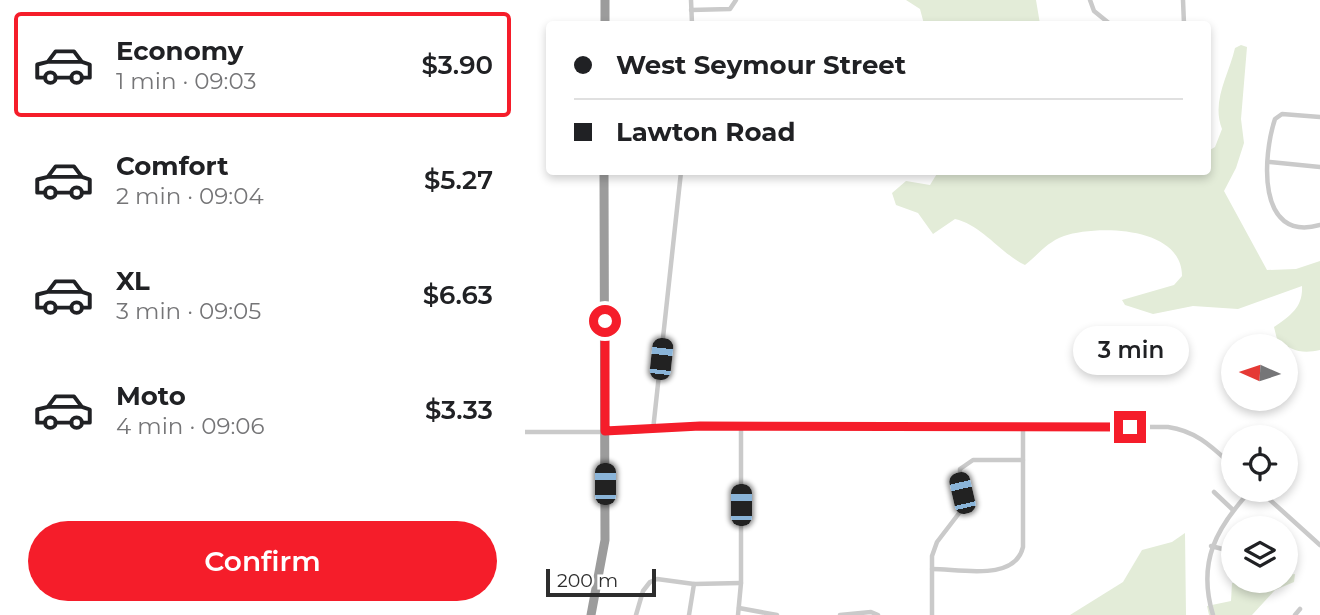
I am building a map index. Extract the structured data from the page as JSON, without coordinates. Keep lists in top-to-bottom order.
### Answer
{
  "scale_bar": "200 m",
  "north": "left",
  "page": {
    "list": [
      {
        "name": "Economy",
        "note": "1 min · 09:03",
        "value": "$3.90"
      },
      {
        "name": "Comfort",
        "note": "2 min · 09:04",
        "value": "$5.27"
      },
      {
        "name": "XL",
        "note": "3 min · 09:05",
        "value": "$6.63"
      },
      {
        "name": "Moto",
        "note": "4 min · 09:06",
        "value": "$3.33"
      }
    ],
    "banner": ["West Seymour Street", "Lawton Road"],
    "bubble": "3 min",
    "buttons": "Confirm",
    "scale": "200 m"
  }
}
